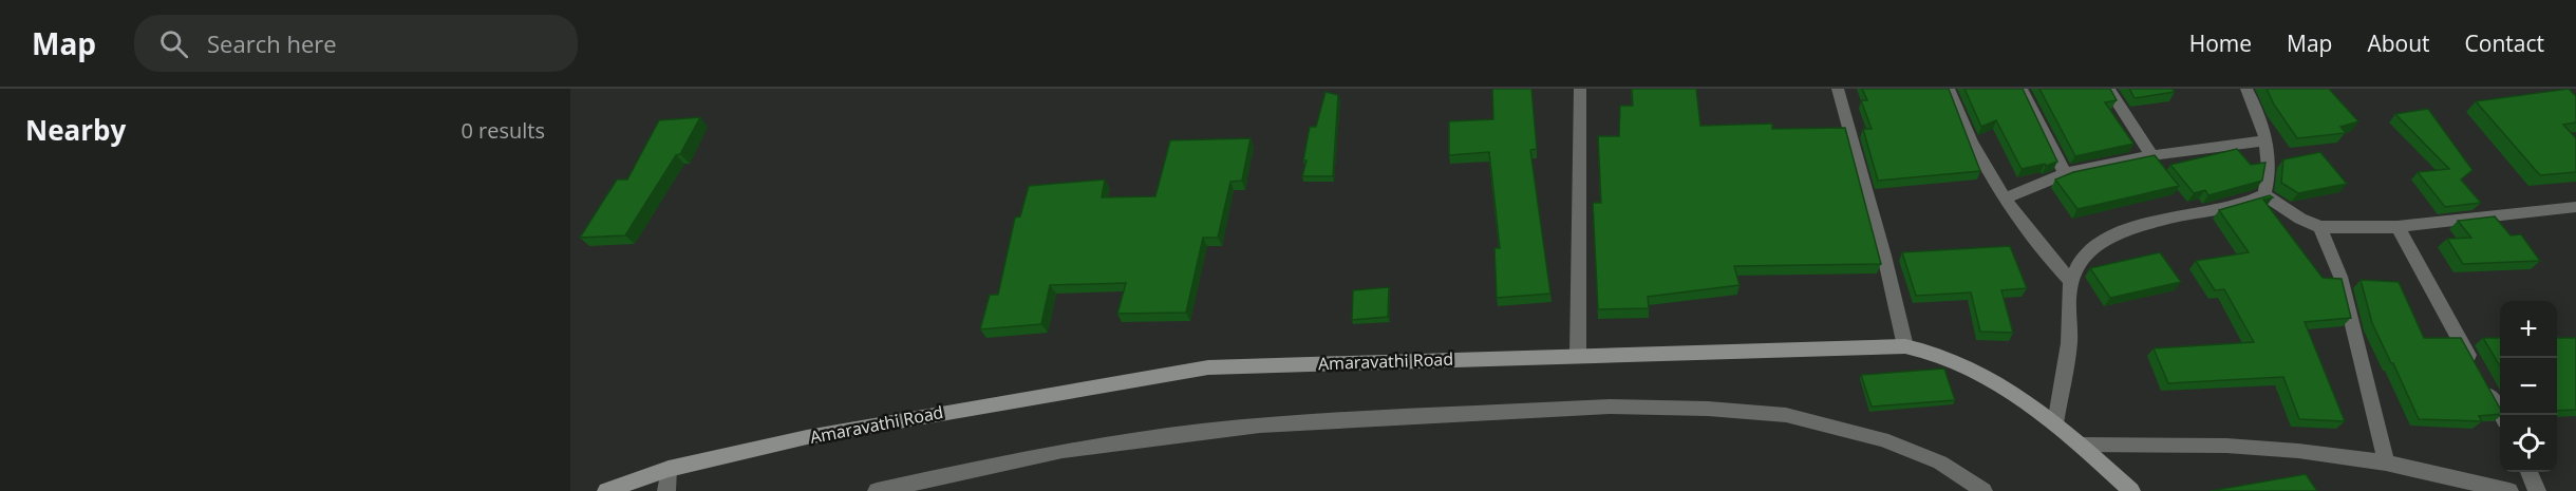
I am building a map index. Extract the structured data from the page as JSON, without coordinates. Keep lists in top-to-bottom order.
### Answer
{
  "streets": {
    "main road": ["Amaravathi Road"]
  },
  "page": {
    "header": "Map",
    "search": "Search here",
    "nav": [
      "Home",
      "Map",
      "About",
      "Contact"
    ],
    "heading": ["Nearby", "0 results"],
    "map_buttons": ["+", "−"]
  }
}
